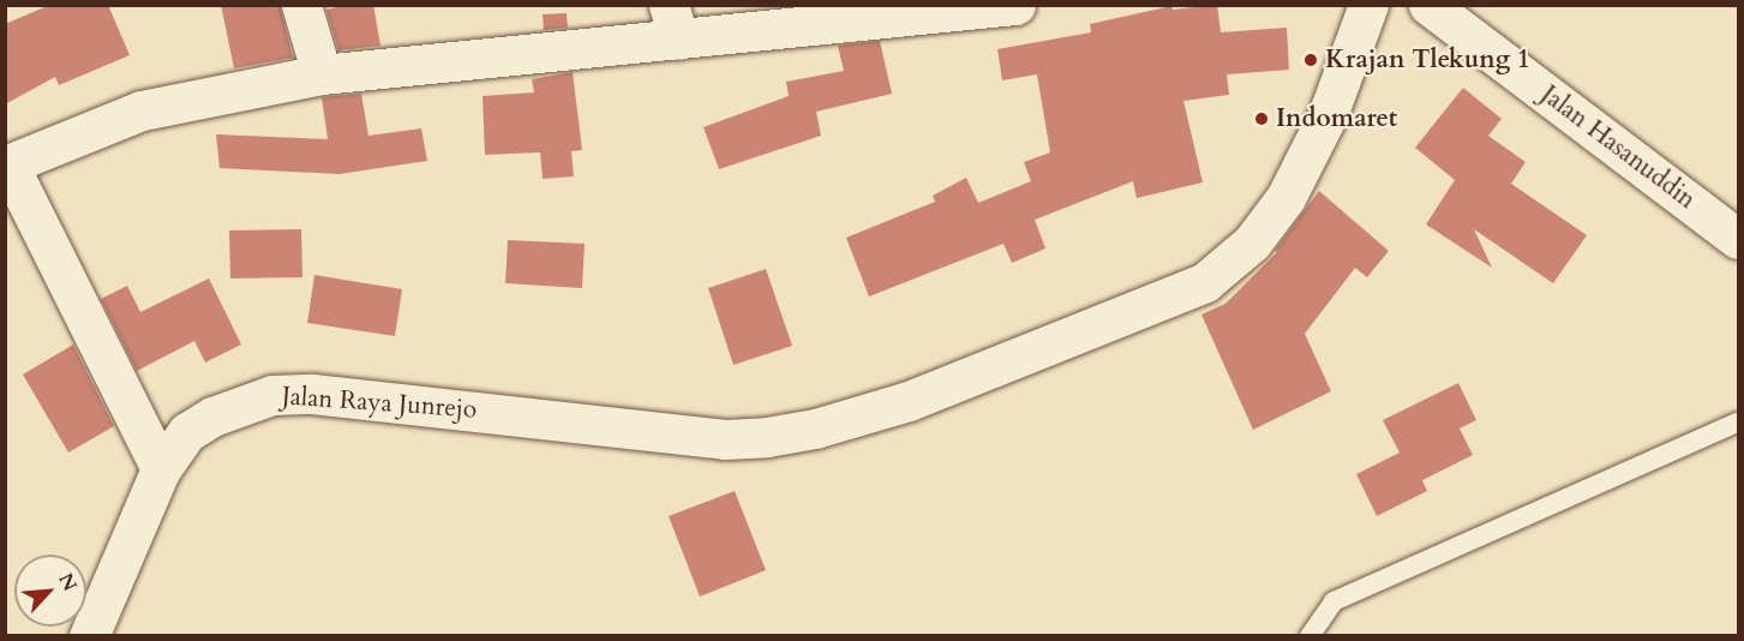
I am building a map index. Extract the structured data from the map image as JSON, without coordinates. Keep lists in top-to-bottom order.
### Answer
{
  "streets": {
    "street": ["Jalan Hasanuddin", "Jalan Raya Junrejo"]
  },
  "places": ["Krajan Tlekung 1", "Indomaret"],
  "north": "top right"
}
